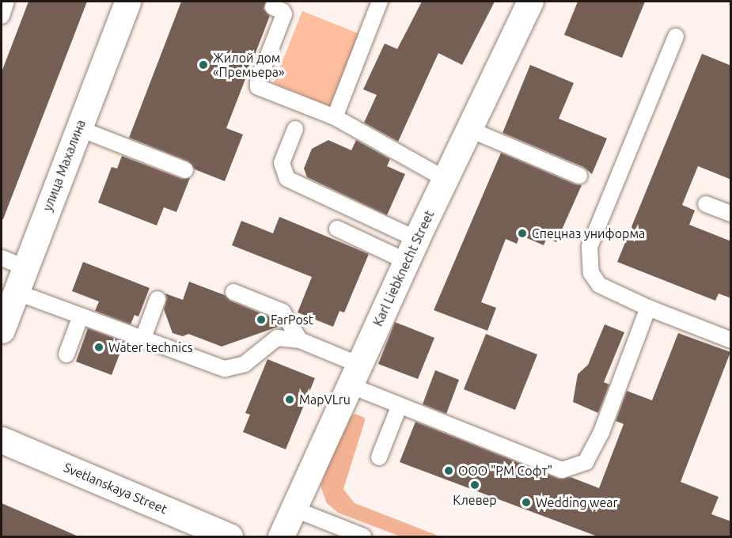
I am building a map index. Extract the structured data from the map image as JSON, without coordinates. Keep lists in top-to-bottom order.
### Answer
{
  "streets": {
    "street": ["улица Махалина", "Karl Liebknecht Street", "Svetlanskaya Street"]
  },
  "places": [
    "Жилой дом «Премьера»",
    "Спецназ униформа",
    "FarPost",
    "Water technics",
    "MapVLru",
    "ООО \"РМ Софт\"",
    "Клевер",
    "Wedding wear"
  ]
}
